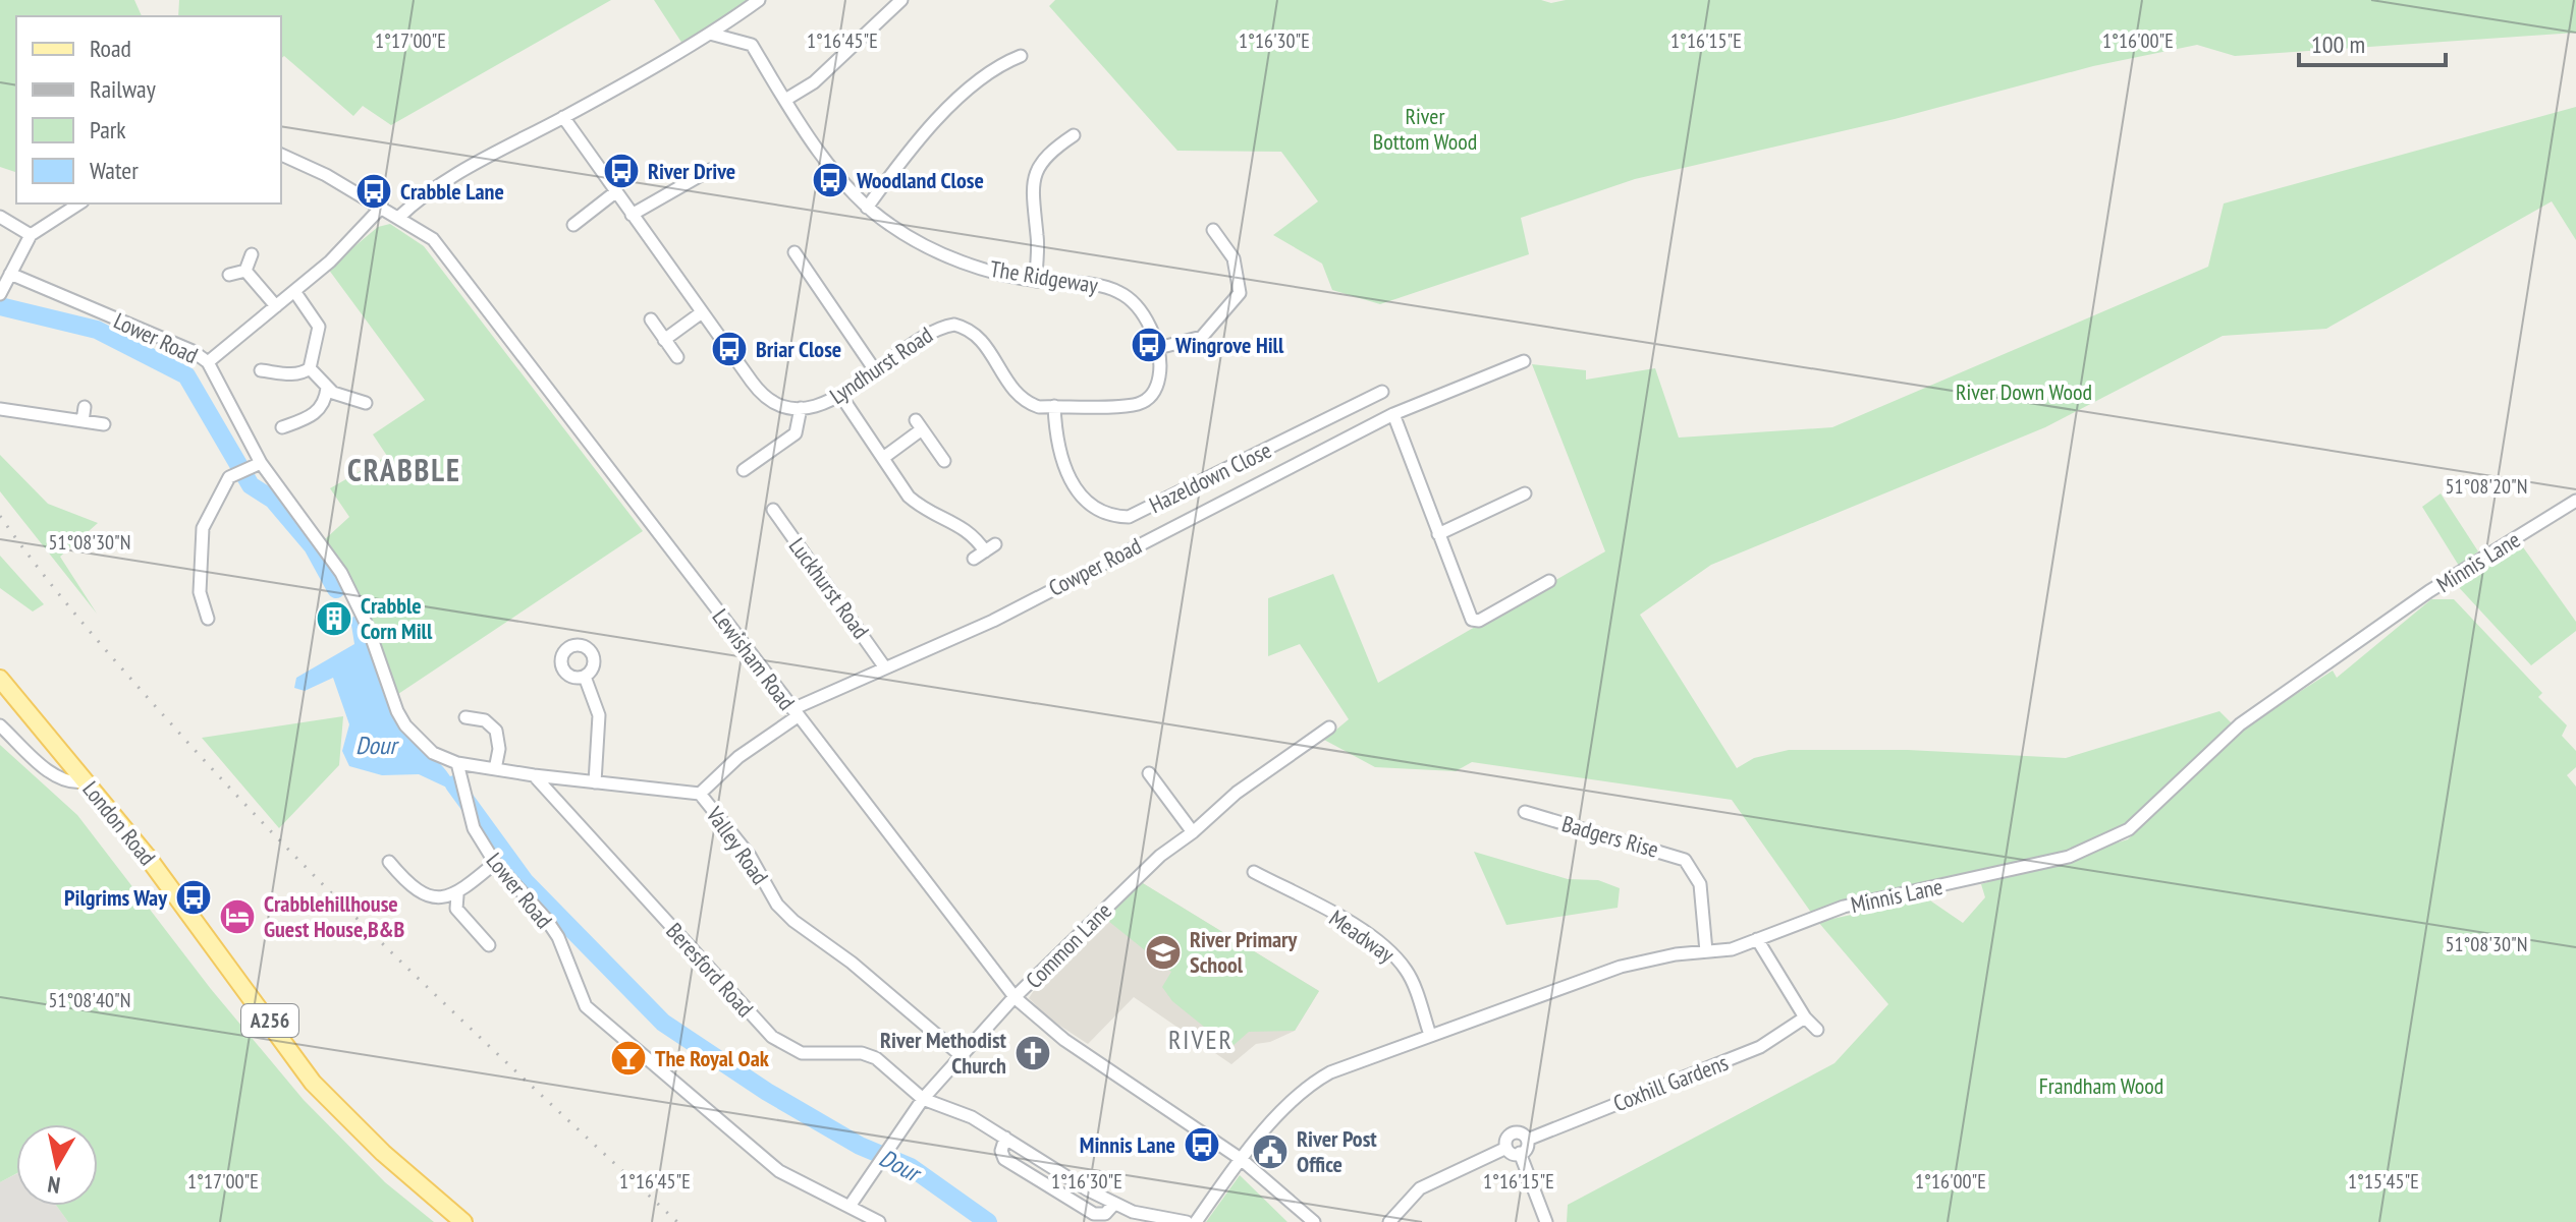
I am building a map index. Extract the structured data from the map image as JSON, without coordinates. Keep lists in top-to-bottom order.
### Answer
{
  "streets": {
    "main road": ["London Road", "A256"],
    "street": [
      "The Ridgeway",
      "Lower Road",
      "Lyndhurst Road",
      "Hazeldown Close",
      "Minnis Lane",
      "Cowper Road",
      "Luckhurst Road",
      "Lewisham Road",
      "Badgers Rise",
      "Valley Road",
      "Meadway",
      "Common Lane",
      "Beresford Road",
      "Coxhill Gardens"
    ]
  },
  "crossings": [
    ["The Ridgeway", "Lyndhurst Road"],
    ["Lower Road", "Valley Road"],
    ["Lower Road", "Common Lane"],
    ["Lyndhurst Road", "Hazeldown Close"],
    ["Minnis Lane", "Lewisham Road"],
    ["Minnis Lane", "Badgers Rise"],
    ["Minnis Lane", "Meadway"],
    ["Cowper Road", "Luckhurst Road"],
    ["Cowper Road", "Lewisham Road"],
    ["Cowper Road", "Valley Road"],
    ["Lewisham Road", "Common Lane"],
    ["Valley Road", "Common Lane"],
    ["Valley Road", "Beresford Road"],
    ["Common Lane", "Beresford Road"]
  ],
  "districts": ["CRABBLE", "RIVER"],
  "water": ["Dour"],
  "parks": ["River Bottom Wood", "River Down Wood", "Frandham Wood"],
  "places": {
    "bus stop": [
      "River Drive",
      "Woodland Close",
      "Crabble Lane",
      "Wingrove Hill",
      "Briar Close",
      "Pilgrims Way",
      "Minnis Lane"
    ],
    "building": ["Crabble Corn Mill"],
    "hotel": ["Crabblehillhouse Guest House,B&B"],
    "school or university": ["River Primary School"],
    "church": ["River Methodist Church"],
    "bar": ["The Royal Oak"],
    "public building": ["River Post Office"]
  },
  "legend": [
    "Road",
    "Railway",
    "Park",
    "Water"
  ],
  "scale_bar": "100 m",
  "north": "bottom",
  "coordinates": [
    "1°17'00\"E",
    "1°16'45\"E",
    "1°16'30\"E",
    "1°16'15\"E",
    "1°16'00\"E",
    "51°08'20\"N",
    "51°08'30\"N",
    "51°08'40\"N",
    "1°15'45\"E"
  ]
}
